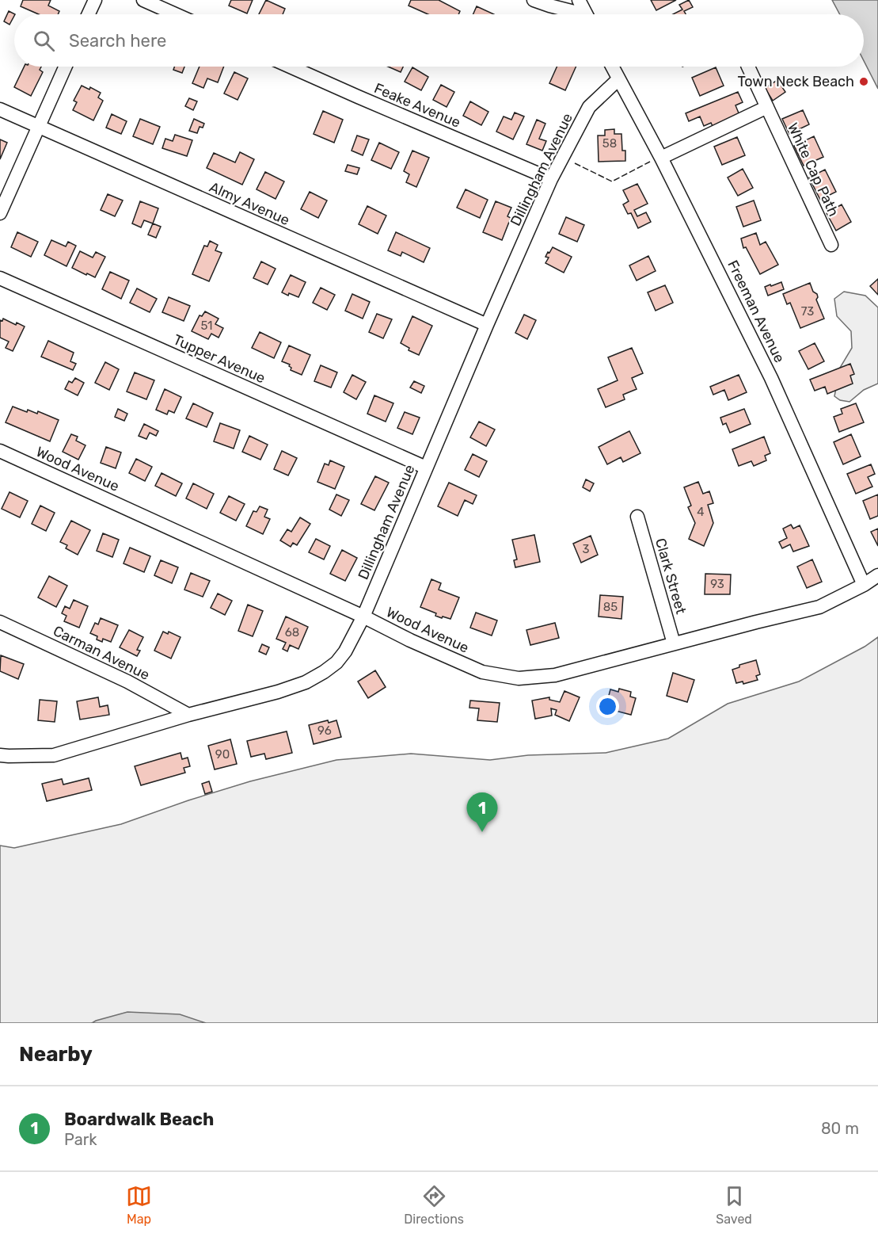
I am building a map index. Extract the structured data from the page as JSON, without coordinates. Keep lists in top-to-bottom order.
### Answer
{
  "streets": {
    "street": [
      "Feake Avenue",
      "Dillingham Avenue",
      "White Cap Path",
      "Almy Avenue",
      "Freeman Avenue",
      "Tupper Avenue",
      "Wood Avenue",
      "Clark Street",
      "Carman Avenue"
    ]
  },
  "crossings": [
    ["Feake Avenue", "Dillingham Avenue"],
    ["Dillingham Avenue", "Almy Avenue"],
    ["Dillingham Avenue", "Freeman Avenue"],
    ["Dillingham Avenue", "Tupper Avenue"],
    ["Dillingham Avenue", "Wood Avenue"],
    ["Dillingham Avenue", "Carman Avenue"],
    ["Freeman Avenue", "Wood Avenue"],
    ["Wood Avenue", "Clark Street"]
  ],
  "places": ["Town Neck Beach"],
  "house_numbers": [
    "58",
    "73",
    "51",
    "4",
    "3",
    "93",
    "85",
    "68",
    "96",
    "90"
  ],
  "page": {
    "search": "Search here",
    "pins": "1",
    "heading": "Nearby",
    "list": [
      {
        "mark": "1",
        "name": "Boardwalk Beach",
        "note": "Park",
        "value": "80 m"
      }
    ],
    "nav": ["Map", "Directions", "Saved"]
  }
}
